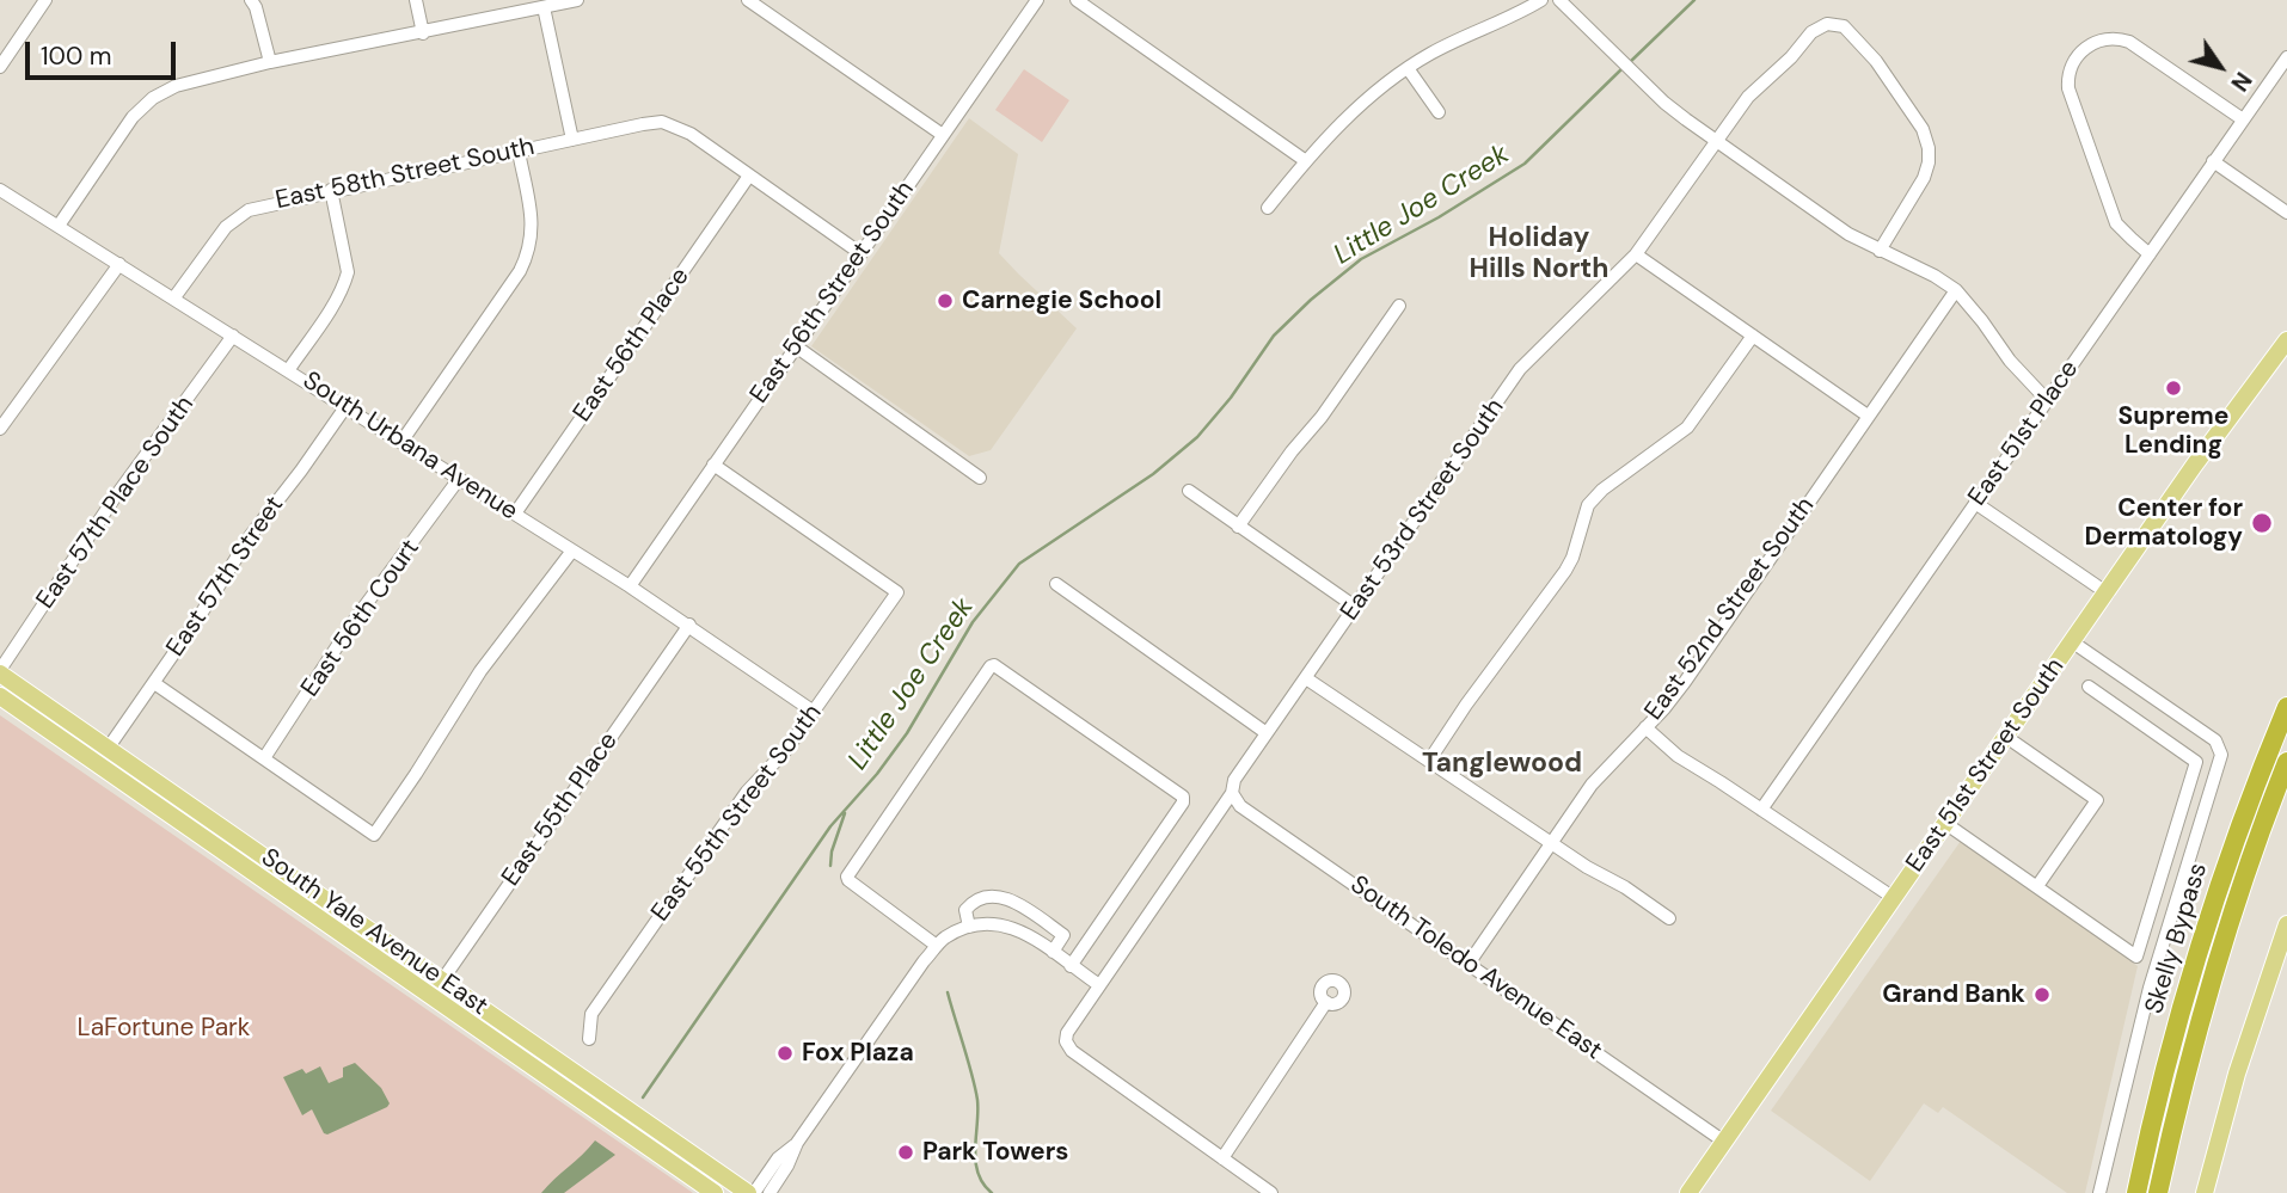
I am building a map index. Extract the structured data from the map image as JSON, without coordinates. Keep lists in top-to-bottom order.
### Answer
{
  "streets": {
    "highway": ["Skelly Bypass"],
    "main road": ["East 51st Street South", "South Yale Avenue East"],
    "street": [
      "East 58th Street South",
      "East 56th Street South",
      "East 56th Place",
      "East 51st Place",
      "South Urbana Avenue",
      "East 57th Place South",
      "East 53rd Street South",
      "East 57th Street",
      "East 52nd Street South",
      "East 56th Court",
      "East 55th Place",
      "East 55th Street South",
      "South Toledo Avenue East"
    ]
  },
  "crossings": [
    ["East 58th Street South", "East 56th Place"],
    ["East 58th Street South", "South Urbana Avenue"],
    ["East 56th Street South", "South Urbana Avenue"],
    ["East 56th Street South", "East 55th Street South"],
    ["East 56th Place", "South Urbana Avenue"],
    ["South Urbana Avenue", "East 57th Place South"],
    ["South Urbana Avenue", "East 57th Street"],
    ["South Urbana Avenue", "East 56th Court"],
    ["South Urbana Avenue", "East 55th Place"],
    ["South Urbana Avenue", "East 55th Street South"],
    ["East 57th Place South", "South Yale Avenue East"],
    ["East 53rd Street South", "South Toledo Avenue East"],
    ["East 57th Street", "South Yale Avenue East"],
    ["East 52nd Street South", "South Toledo Avenue East"],
    ["East 51st Street South", "South Toledo Avenue East"],
    ["East 55th Place", "South Yale Avenue East"]
  ],
  "districts": ["Holiday Hills North", "Tanglewood"],
  "water": ["Little Joe Creek"],
  "parks": ["LaFortune Park"],
  "places": [
    "Carnegie School",
    "Supreme Lending",
    "Center for Dermatology",
    "Grand Bank",
    "Fox Plaza",
    "Park Towers"
  ],
  "scale_bar": "100 m",
  "north": "bottom right"
}
